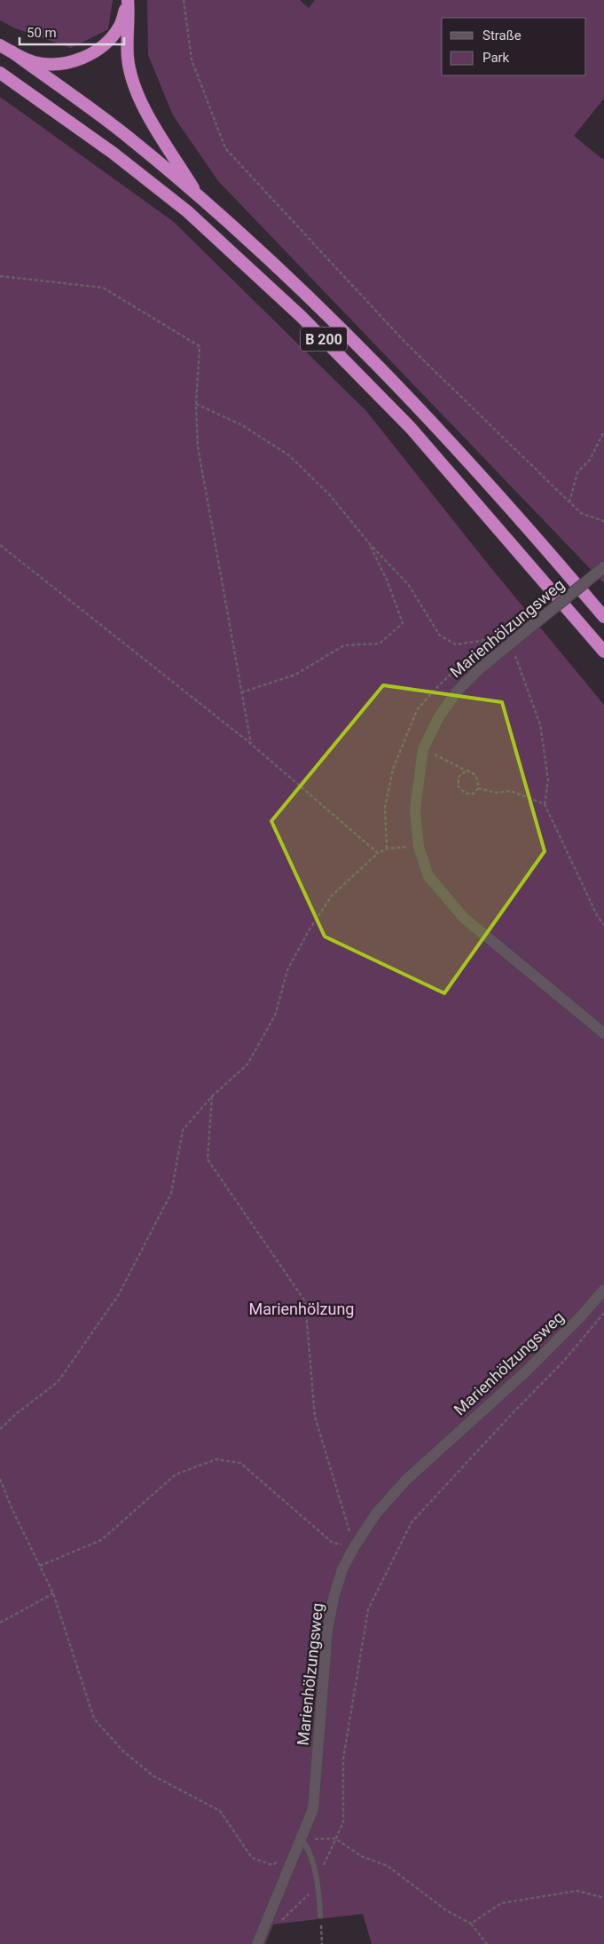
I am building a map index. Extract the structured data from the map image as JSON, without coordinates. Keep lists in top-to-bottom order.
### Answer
{
  "streets": {
    "highway": ["B 200"],
    "street": ["Marienhölzungsweg"]
  },
  "parks": ["Marienhölzung"],
  "legend": ["Straße", "Park"],
  "scale_bar": "50 m"
}
